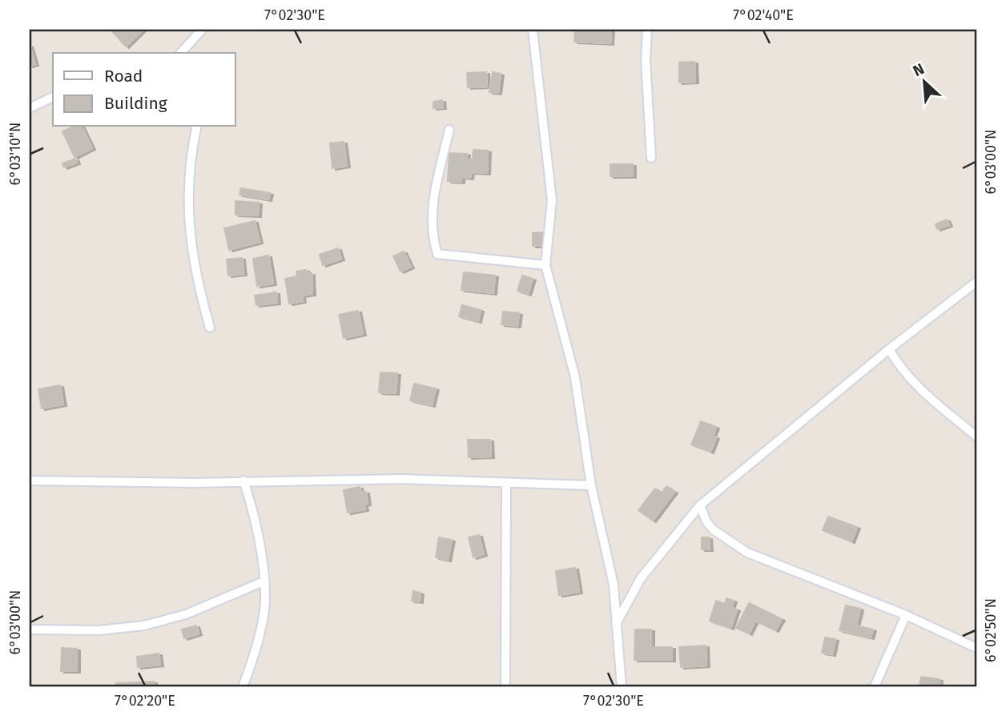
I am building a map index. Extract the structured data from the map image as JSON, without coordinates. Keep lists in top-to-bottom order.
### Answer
{
  "legend": ["Road", "Building"],
  "north": "top left",
  "coordinates": [
    "7°02'30\"E",
    "7°02'40\"E",
    "6°03'10\"N",
    "6°03'00\"N",
    "6°02'50\"N",
    "7°02'20\"E"
  ]
}
